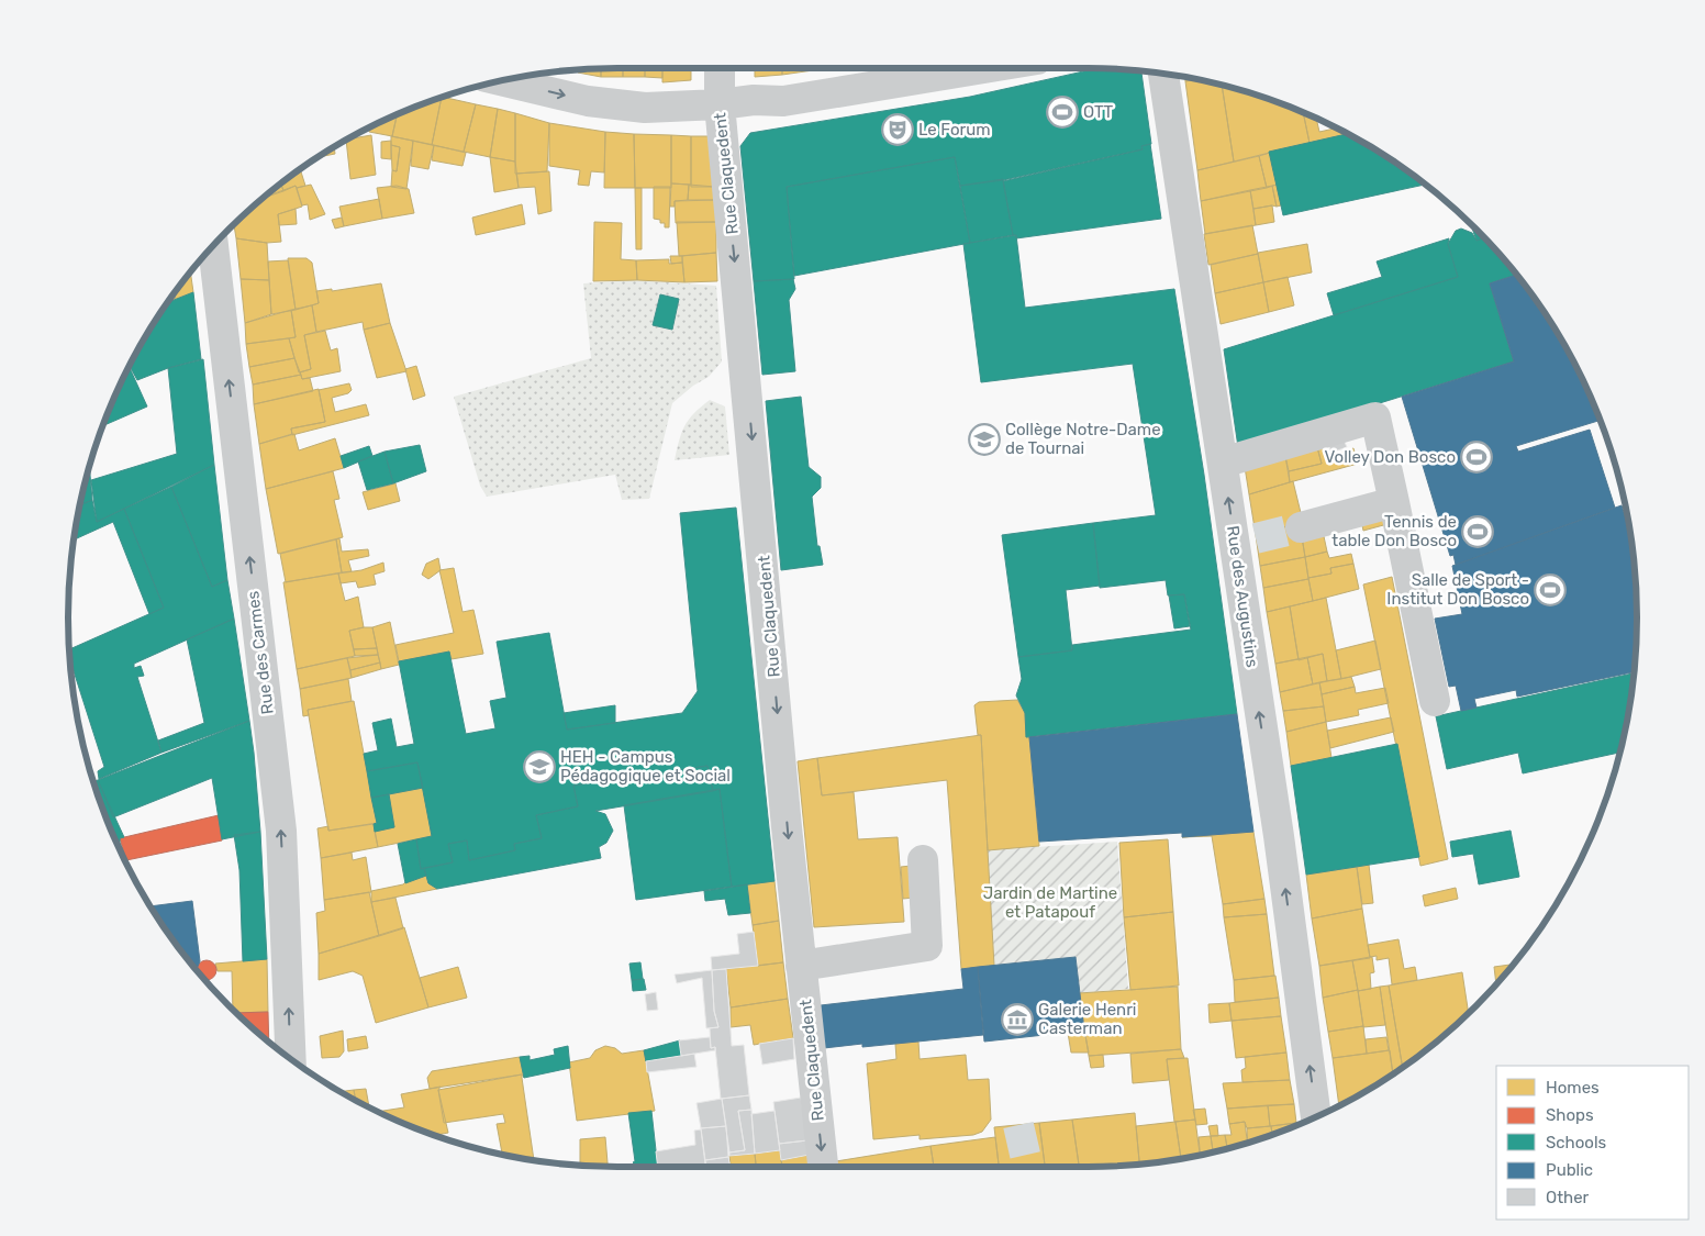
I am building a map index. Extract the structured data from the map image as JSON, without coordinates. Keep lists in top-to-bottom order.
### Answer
{
  "streets": {
    "street": ["Rue Claquedent", "Rue des Augustins", "Rue des Carmes"]
  },
  "one_way": ["Rue Claquedent", "Rue des Carmes"],
  "parks": ["Jardin de Martine et Patapouf"],
  "places": {
    "sports": [
      "OTT",
      "Volley Don Bosco",
      "Tennis de table Don Bosco",
      "Salle de Sport - Institut Don Bosco"
    ],
    "theatre": ["Le Forum"],
    "school or university": ["Collège Notre-Dame de Tournai", "HEH - Campus Pédagogique et Social"],
    "museum": ["Galerie Henri Casterman"]
  },
  "legend": [
    "Homes",
    "Shops",
    "Schools",
    "Public",
    "Other"
  ]
}
